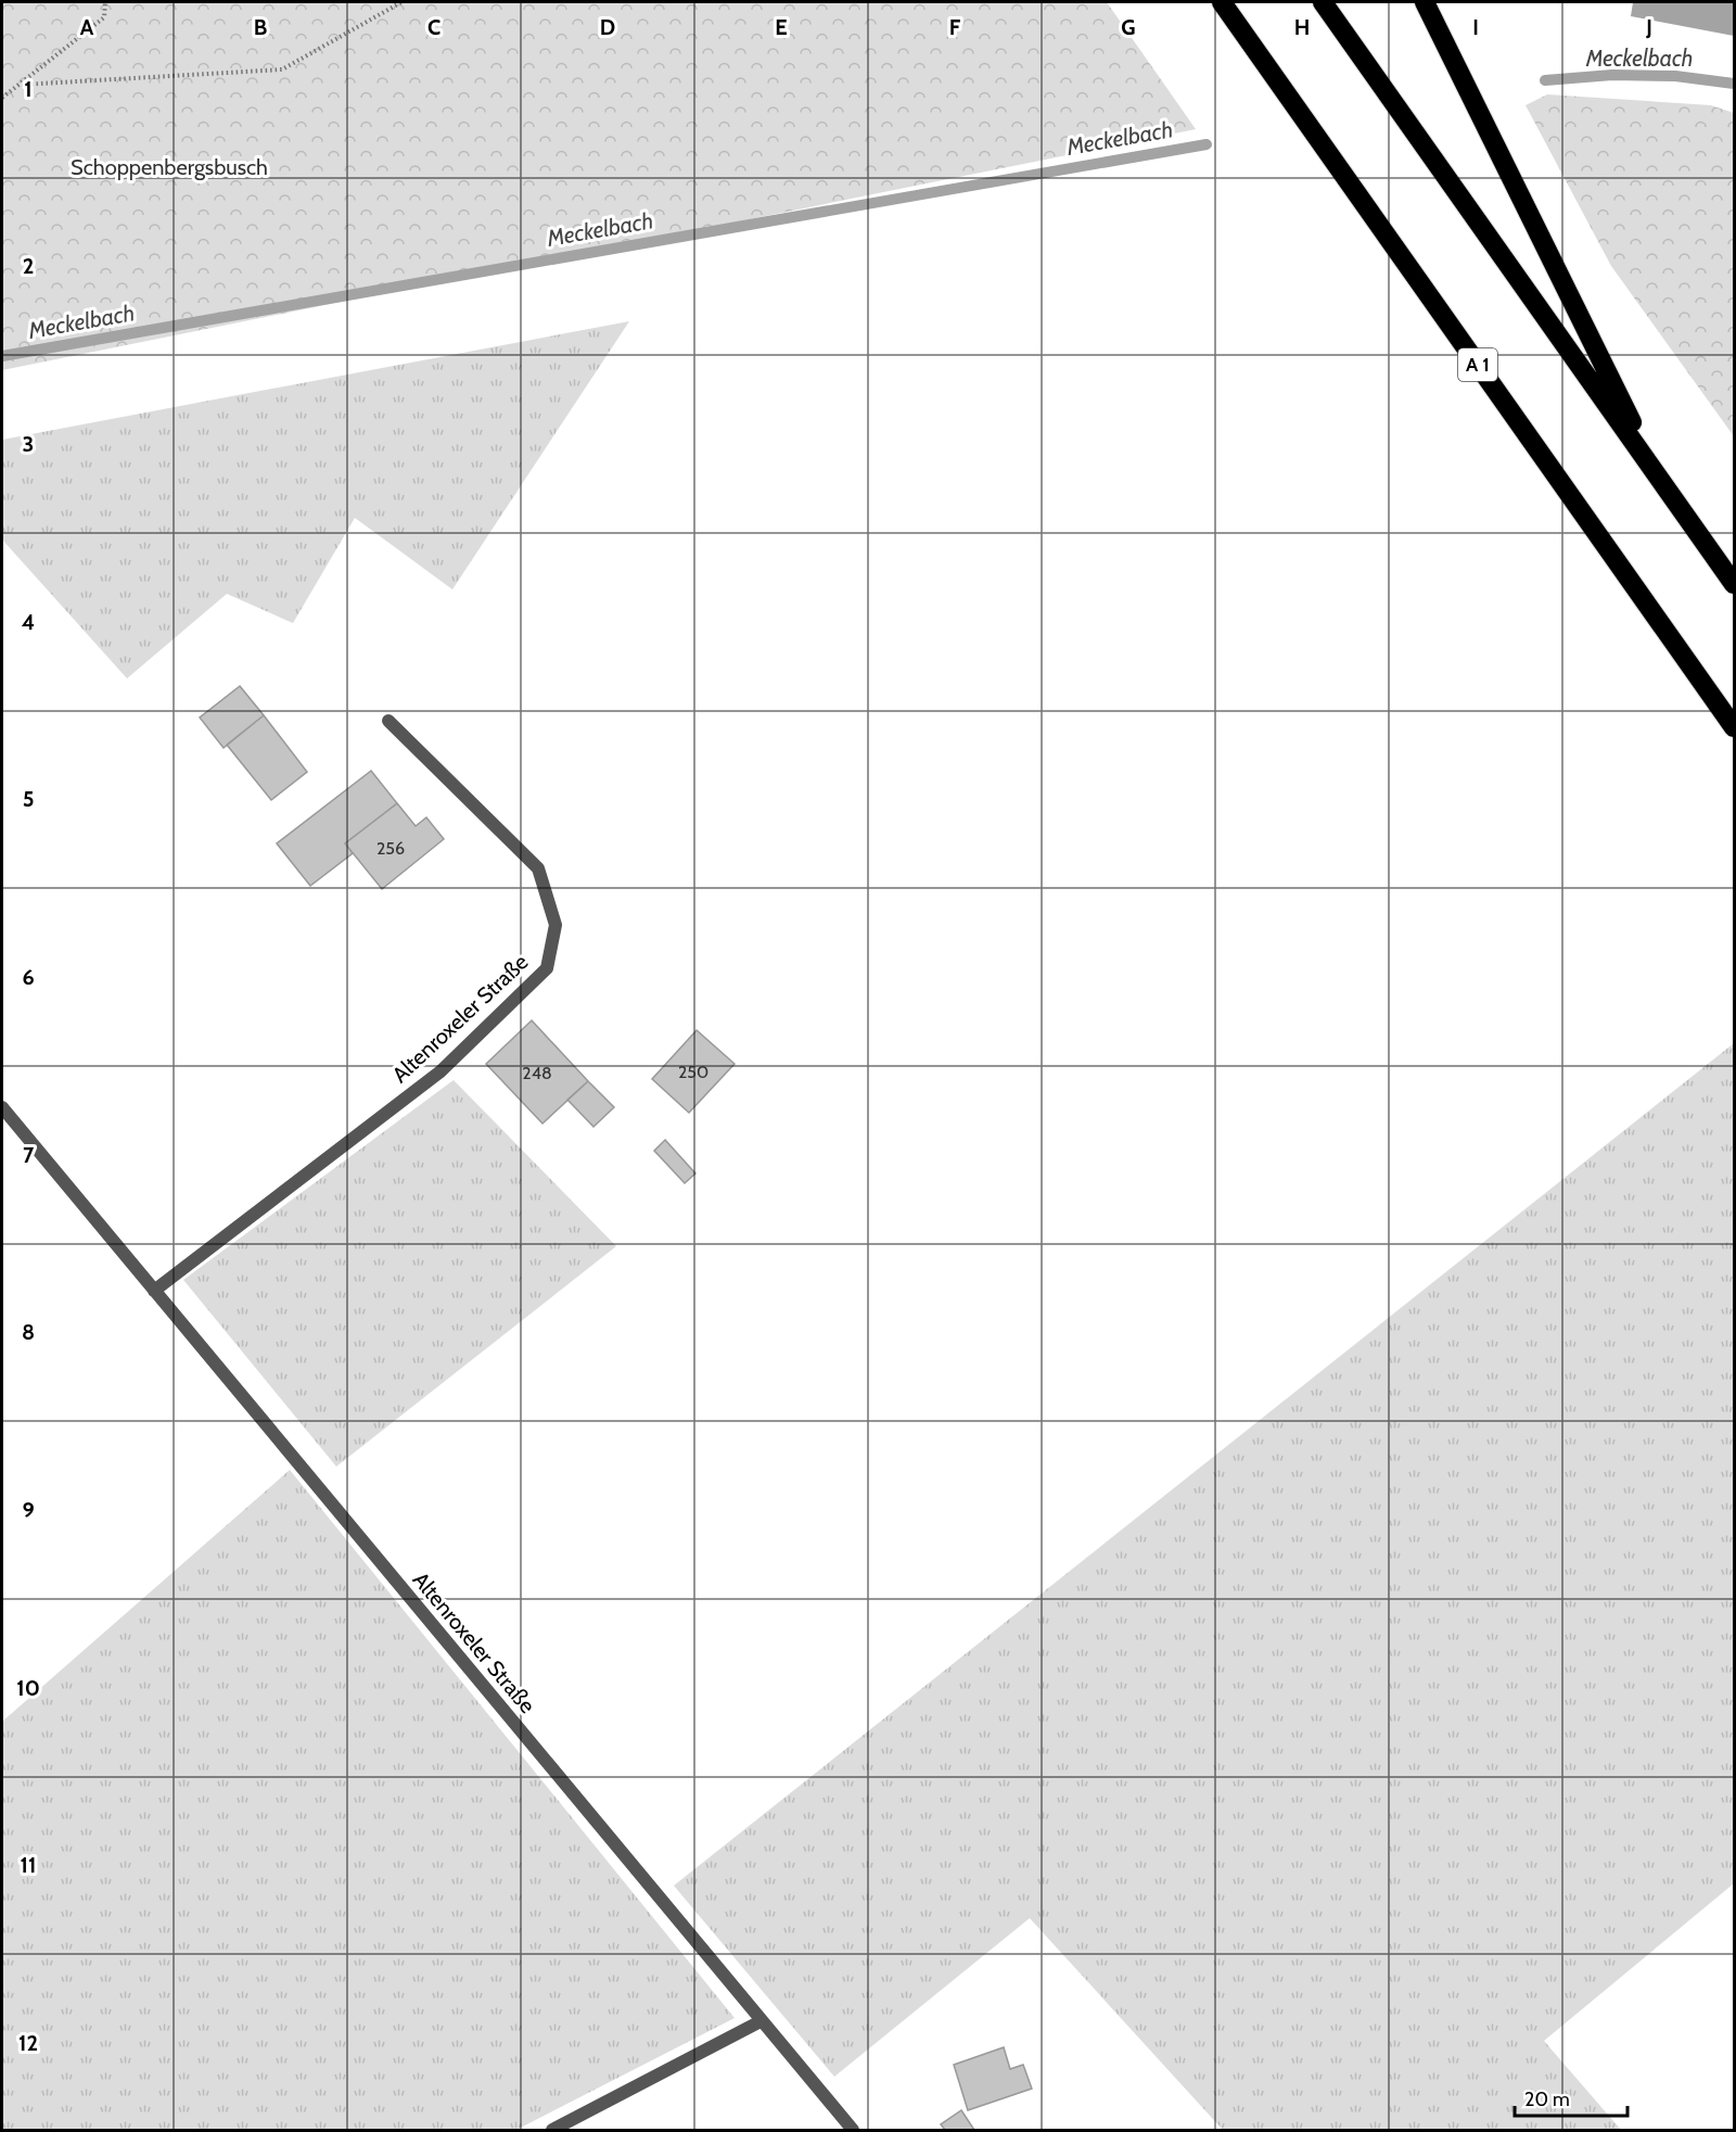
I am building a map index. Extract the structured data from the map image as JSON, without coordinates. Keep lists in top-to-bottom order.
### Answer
{
  "streets": {
    "highway": ["A 1"],
    "street": ["Altenroxeler Straße"]
  },
  "water": ["Meckelbach"],
  "parks": ["Schoppenbergsbusch"],
  "house_numbers": ["256", "250", "248"],
  "scale_bar": "20 m",
  "grid": {
    "columns": [
      "A",
      "B",
      "C",
      "D",
      "E",
      "F",
      "G",
      "H",
      "I",
      "J"
    ],
    "rows": [
      "1",
      "2",
      "3",
      "4",
      "5",
      "6",
      "7",
      "8",
      "9",
      "10",
      "11",
      "12"
    ]
  }
}
